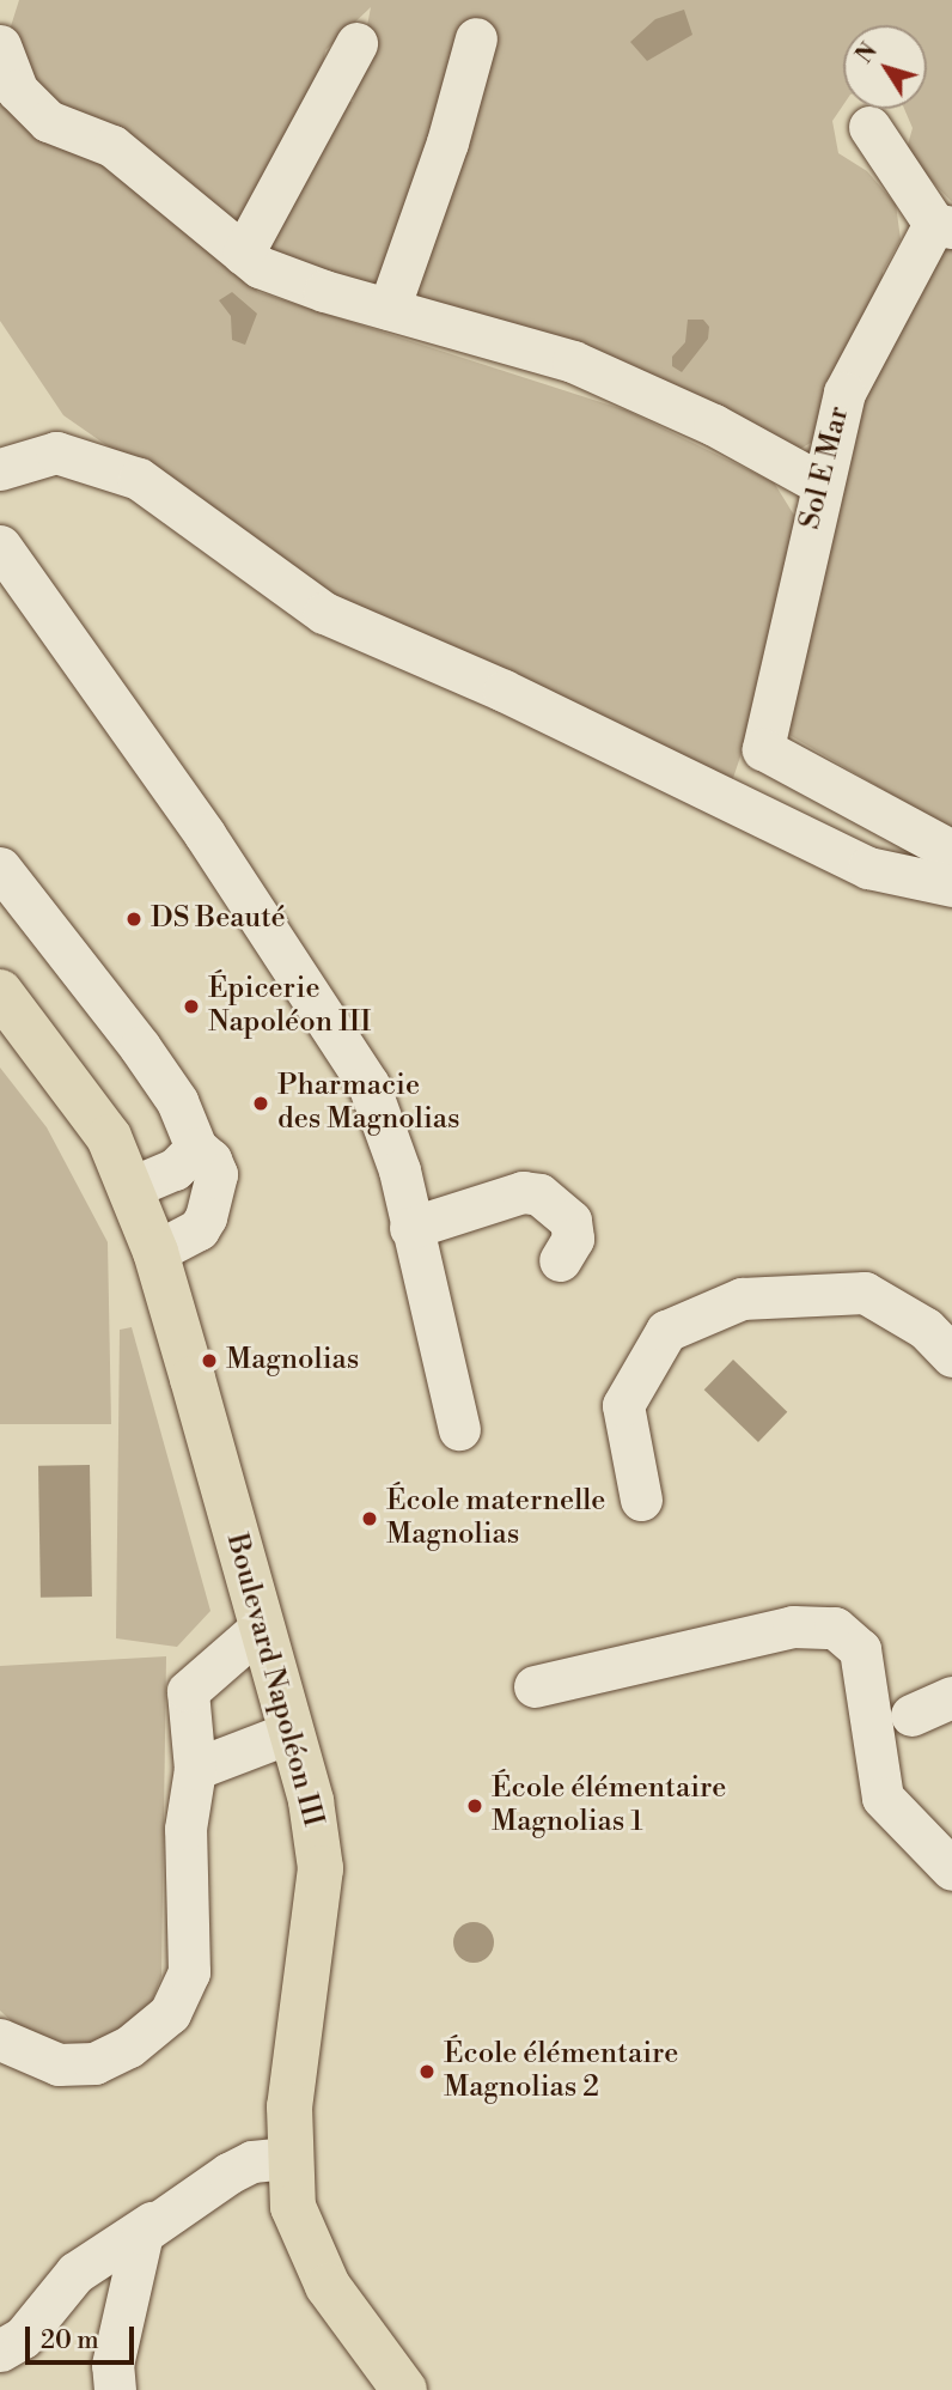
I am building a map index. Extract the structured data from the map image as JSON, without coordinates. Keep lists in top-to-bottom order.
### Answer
{
  "streets": {
    "main road": ["Boulevard Napoléon III"],
    "street": ["Sol E Mar"]
  },
  "places": [
    "DS Beauté",
    "Épicerie Napoléon III",
    "Pharmacie des Magnolias",
    "Magnolias",
    "École maternelle Magnolias",
    "École élémentaire Magnolias 1",
    "École élémentaire Magnolias 2"
  ],
  "scale_bar": "20 m",
  "north": "top left"
}
